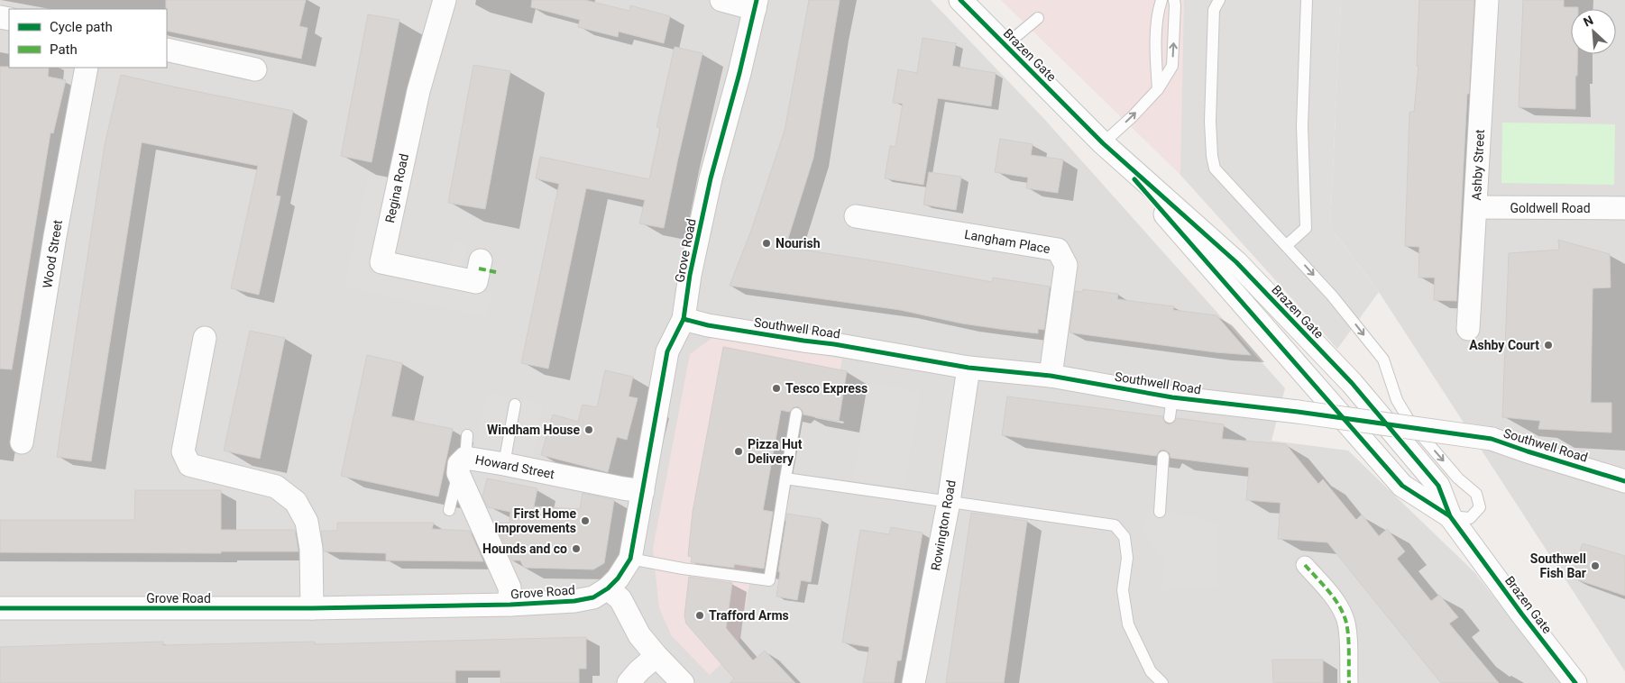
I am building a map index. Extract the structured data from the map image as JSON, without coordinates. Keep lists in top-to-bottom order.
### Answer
{
  "streets": {
    "street": [
      "Brazen Gate",
      "Ashby Street",
      "Regina Road",
      "Goldwell Road",
      "Langham Place",
      "Grove Road",
      "Wood Street",
      "Southwell Road",
      "Howard Street",
      "Rowington Road"
    ]
  },
  "crossings": [
    ["Ashby Street", "Goldwell Road"],
    ["Langham Place", "Southwell Road"],
    ["Grove Road", "Southwell Road"],
    ["Grove Road", "Howard Street"],
    ["Southwell Road", "Rowington Road"]
  ],
  "places": [
    "Nourish",
    "Ashby Court",
    "Tesco Express",
    "Windham House",
    "Pizza Hut Delivery",
    "First Home Improvements",
    "Hounds and co",
    "Southwell Fish Bar",
    "Trafford Arms"
  ],
  "legend": ["Cycle path", "Path"],
  "north": "top left"
}
